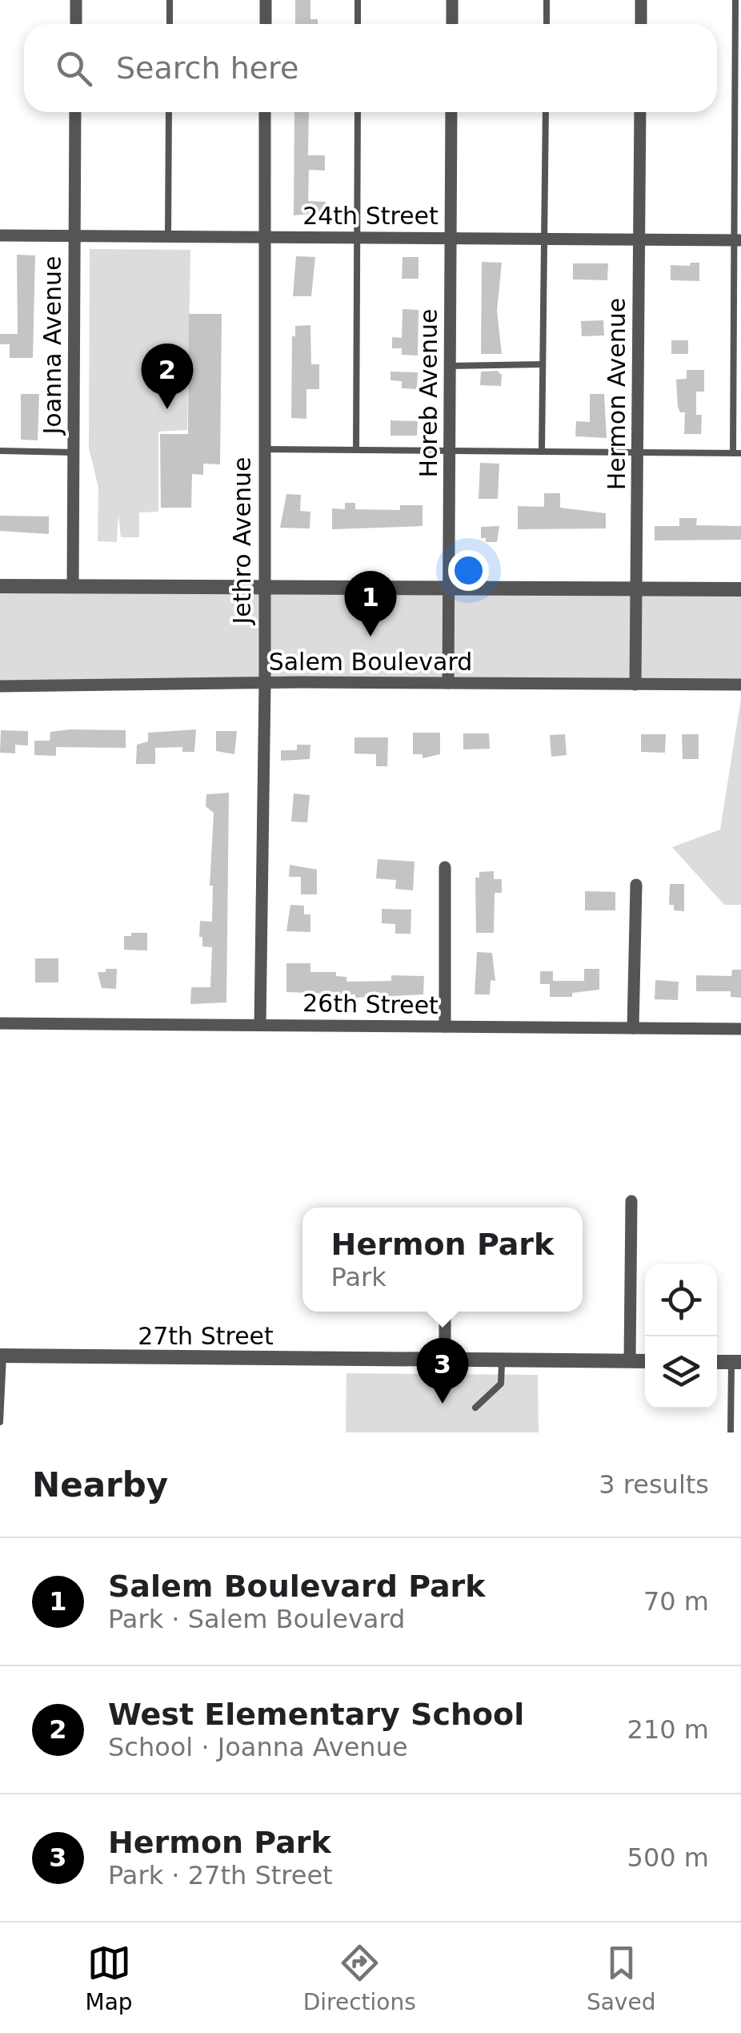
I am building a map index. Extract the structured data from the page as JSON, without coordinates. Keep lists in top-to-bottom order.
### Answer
{
  "streets": {
    "street": [
      "24th Street",
      "Joanna Avenue",
      "Horeb Avenue",
      "Hermon Avenue",
      "Jethro Avenue",
      "Salem Boulevard",
      "26th Street",
      "27th Street"
    ]
  },
  "crossings": [
    ["24th Street", "Joanna Avenue"],
    ["24th Street", "Horeb Avenue"],
    ["24th Street", "Hermon Avenue"],
    ["24th Street", "Jethro Avenue"],
    ["Horeb Avenue", "Salem Boulevard"],
    ["Hermon Avenue", "Salem Boulevard"],
    ["Jethro Avenue", "Salem Boulevard"],
    ["Jethro Avenue", "26th Street"]
  ],
  "page": {
    "search": "Search here",
    "pins": ["2", "1", "3"],
    "popup": ["Hermon Park", "Park"],
    "heading": ["Nearby", "3 results"],
    "list": [
      {
        "mark": "1",
        "name": "Salem Boulevard Park",
        "note": "Park · Salem Boulevard",
        "value": "70 m"
      },
      {
        "mark": "2",
        "name": "West Elementary School",
        "note": "School · Joanna Avenue",
        "value": "210 m"
      },
      {
        "mark": "3",
        "name": "Hermon Park",
        "note": "Park · 27th Street",
        "value": "500 m"
      }
    ],
    "nav": ["Map", "Directions", "Saved"]
  }
}
